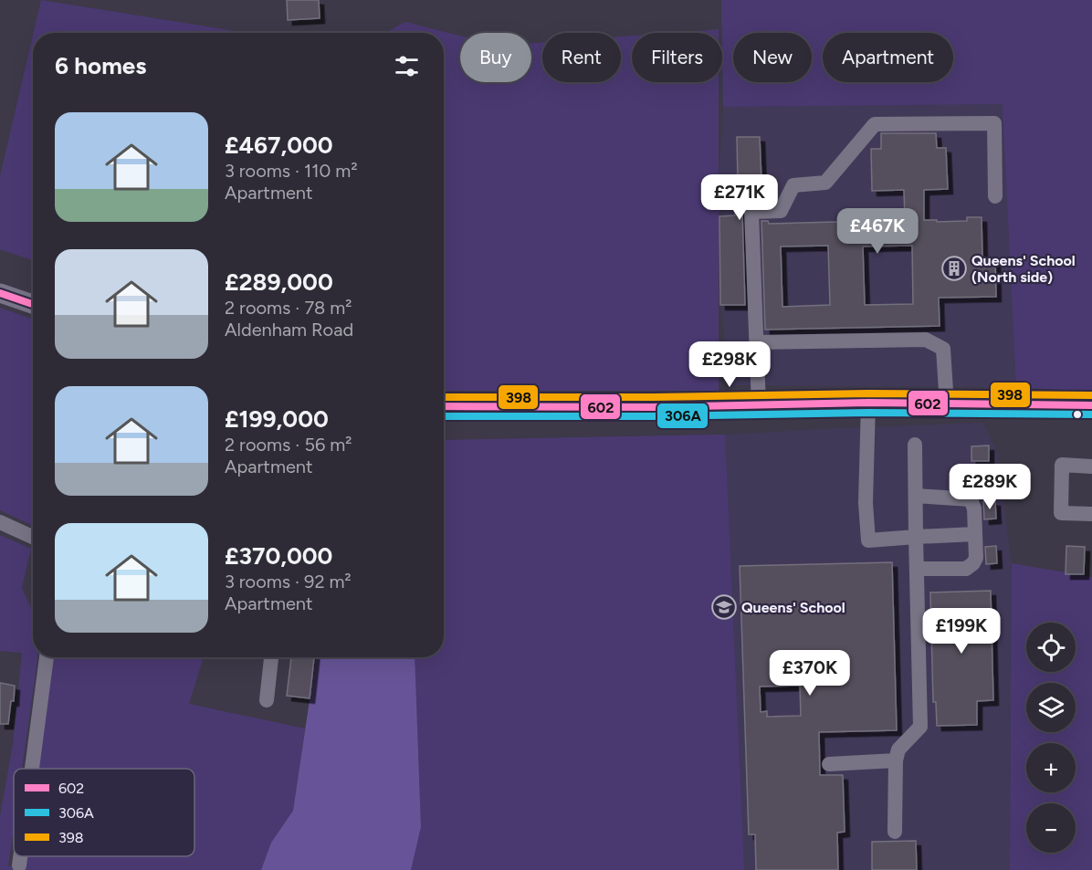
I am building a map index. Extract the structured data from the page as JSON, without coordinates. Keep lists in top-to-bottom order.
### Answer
{
  "places": {
    "building": ["Queens' School (North side)"],
    "school or university": ["Queens' School"]
  },
  "lines": ["transit line 602", "transit line 398", "transit line 306A"],
  "legend": ["602", "306A", "398"],
  "page": {
    "chip": [
      "Buy",
      "Rent",
      "Filters",
      "New",
      "Apartment"
    ],
    "heading": "6 homes",
    "list": [
      {
        "name": "£467,000",
        "note": "3 rooms · 110 m² · Apartment"
      },
      {
        "name": "£289,000",
        "note": "2 rooms · 78 m² · Aldenham Road"
      },
      {
        "name": "£199,000",
        "note": "2 rooms · 56 m² · Apartment"
      },
      {
        "name": "£370,000",
        "note": "3 rooms · 92 m² · Apartment"
      }
    ],
    "price": [
      "£271K",
      "£467K",
      "£298K",
      "£289K",
      "£199K",
      "£370K"
    ],
    "map_buttons": ["+", "−"]
  }
}
